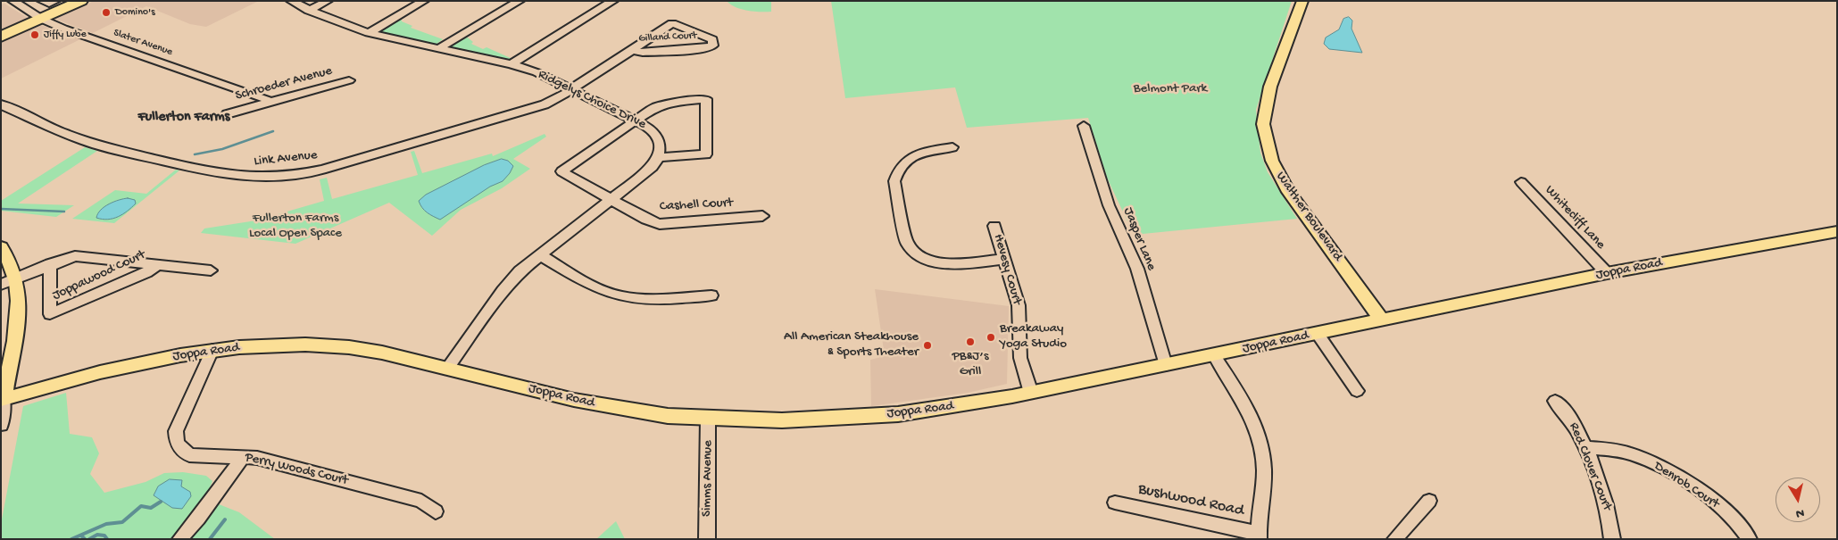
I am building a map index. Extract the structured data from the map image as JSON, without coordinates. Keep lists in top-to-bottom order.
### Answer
{
  "streets": {
    "main road": ["Walther Boulevard", "Joppa Road"],
    "street": [
      "Gilland Court",
      "Slater Avenue",
      "Schroeder Avenue",
      "Ridgelys Choice Drive",
      "Link Avenue",
      "Cashell Court",
      "Whitecliff Lane",
      "Jasper Lane",
      "Hevesy Court",
      "Joppawood Court",
      "Red Clover Court",
      "Perry Woods Court",
      "Simms Avenue",
      "Denrob Court",
      "Bushwood Road"
    ]
  },
  "crossings": [
    ["Gilland Court", "Ridgelys Choice Drive"],
    ["Gilland Court", "Link Avenue"],
    ["Slater Avenue", "Schroeder Avenue"],
    ["Ridgelys Choice Drive", "Link Avenue"],
    ["Ridgelys Choice Drive", "Cashell Court"],
    ["Walther Boulevard", "Joppa Road"],
    ["Whitecliff Lane", "Joppa Road"],
    ["Jasper Lane", "Joppa Road"],
    ["Hevesy Court", "Joppa Road"],
    ["Joppa Road", "Perry Woods Court"],
    ["Joppa Road", "Simms Avenue"],
    ["Red Clover Court", "Denrob Court"]
  ],
  "districts": ["Fullerton Farms"],
  "parks": ["Belmont Park", "Fullerton Farms Local Open Space"],
  "places": [
    "Domino's",
    "Jiffy Lube",
    "Breakaway Yoga Studio",
    "PB&J’s Grill",
    "All American Steakhouse & Sports Theater"
  ],
  "north": "bottom"
}
